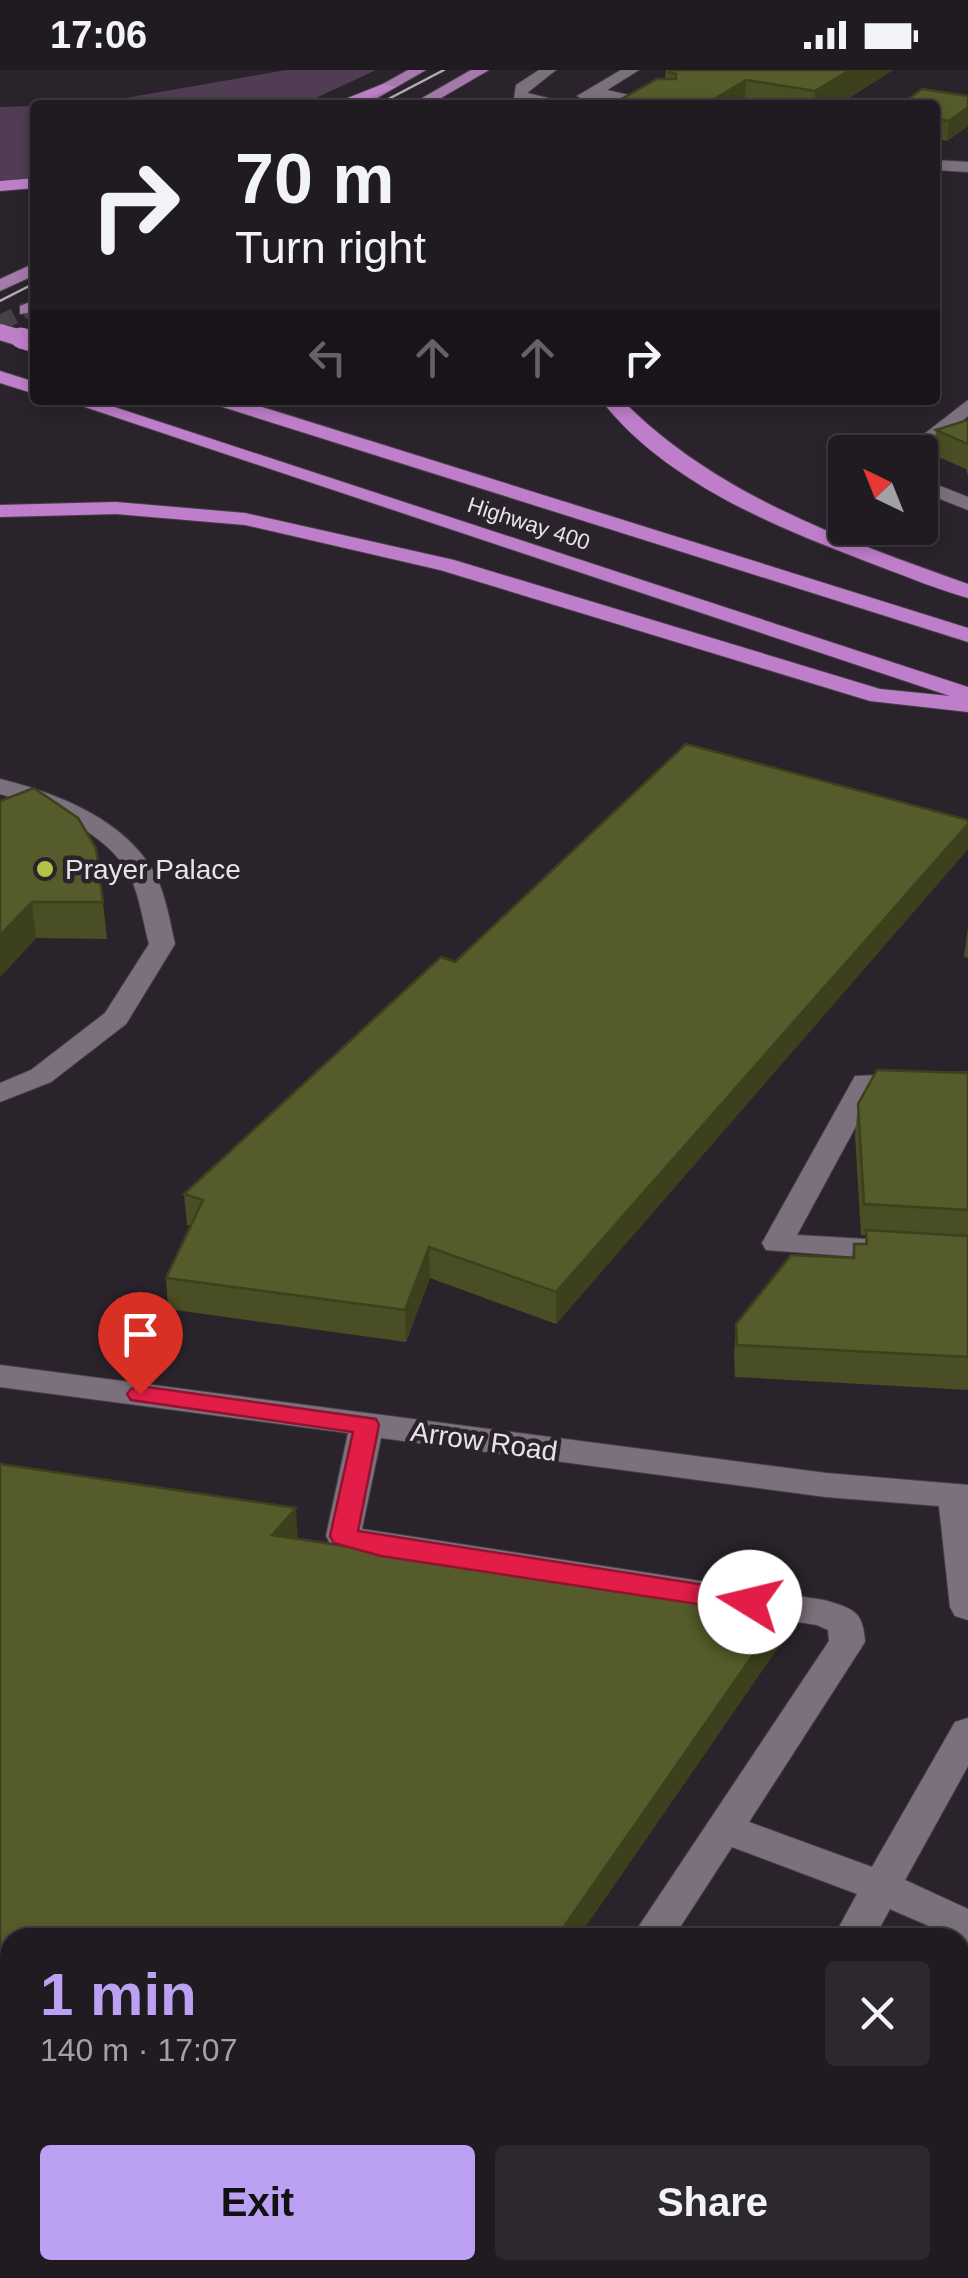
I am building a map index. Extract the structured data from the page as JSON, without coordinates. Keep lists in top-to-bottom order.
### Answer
{
  "streets": {
    "highway": ["Highway 400"],
    "street": ["Arrow Road"]
  },
  "places": ["Prayer Palace"],
  "north": "top left",
  "page": {
    "status": "17:06",
    "turn": ["70 m", "Turn right"],
    "heading": ["1 min", "140 m · 17:07"],
    "buttons": ["Exit", "Share"]
  }
}
